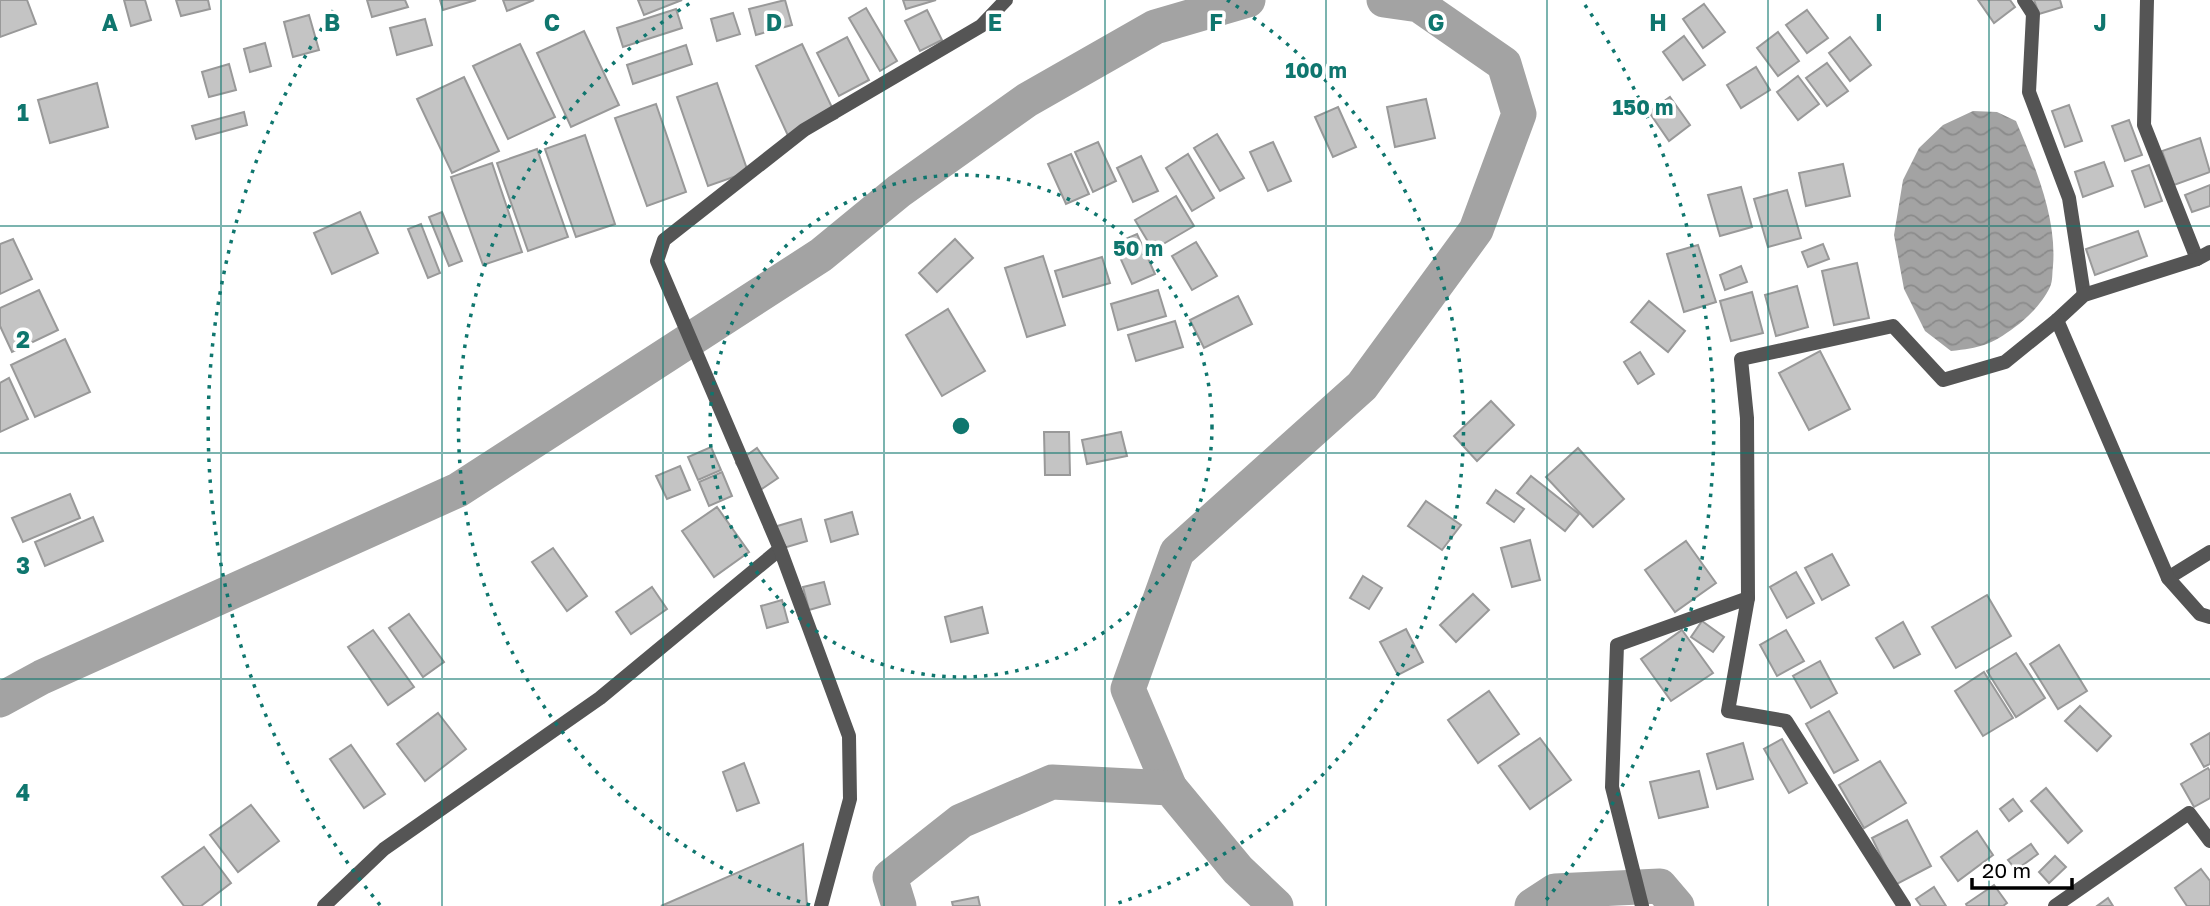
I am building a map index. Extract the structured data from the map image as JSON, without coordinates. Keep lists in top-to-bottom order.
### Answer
{
  "scale_bar": "20 m",
  "grid": {
    "columns": [
      "A",
      "B",
      "C",
      "D",
      "E",
      "F",
      "G",
      "H",
      "I",
      "J"
    ],
    "rows": [
      "1",
      "2",
      "3",
      "4"
    ]
  },
  "rings": ["100 m", "150 m", "50 m"]
}
